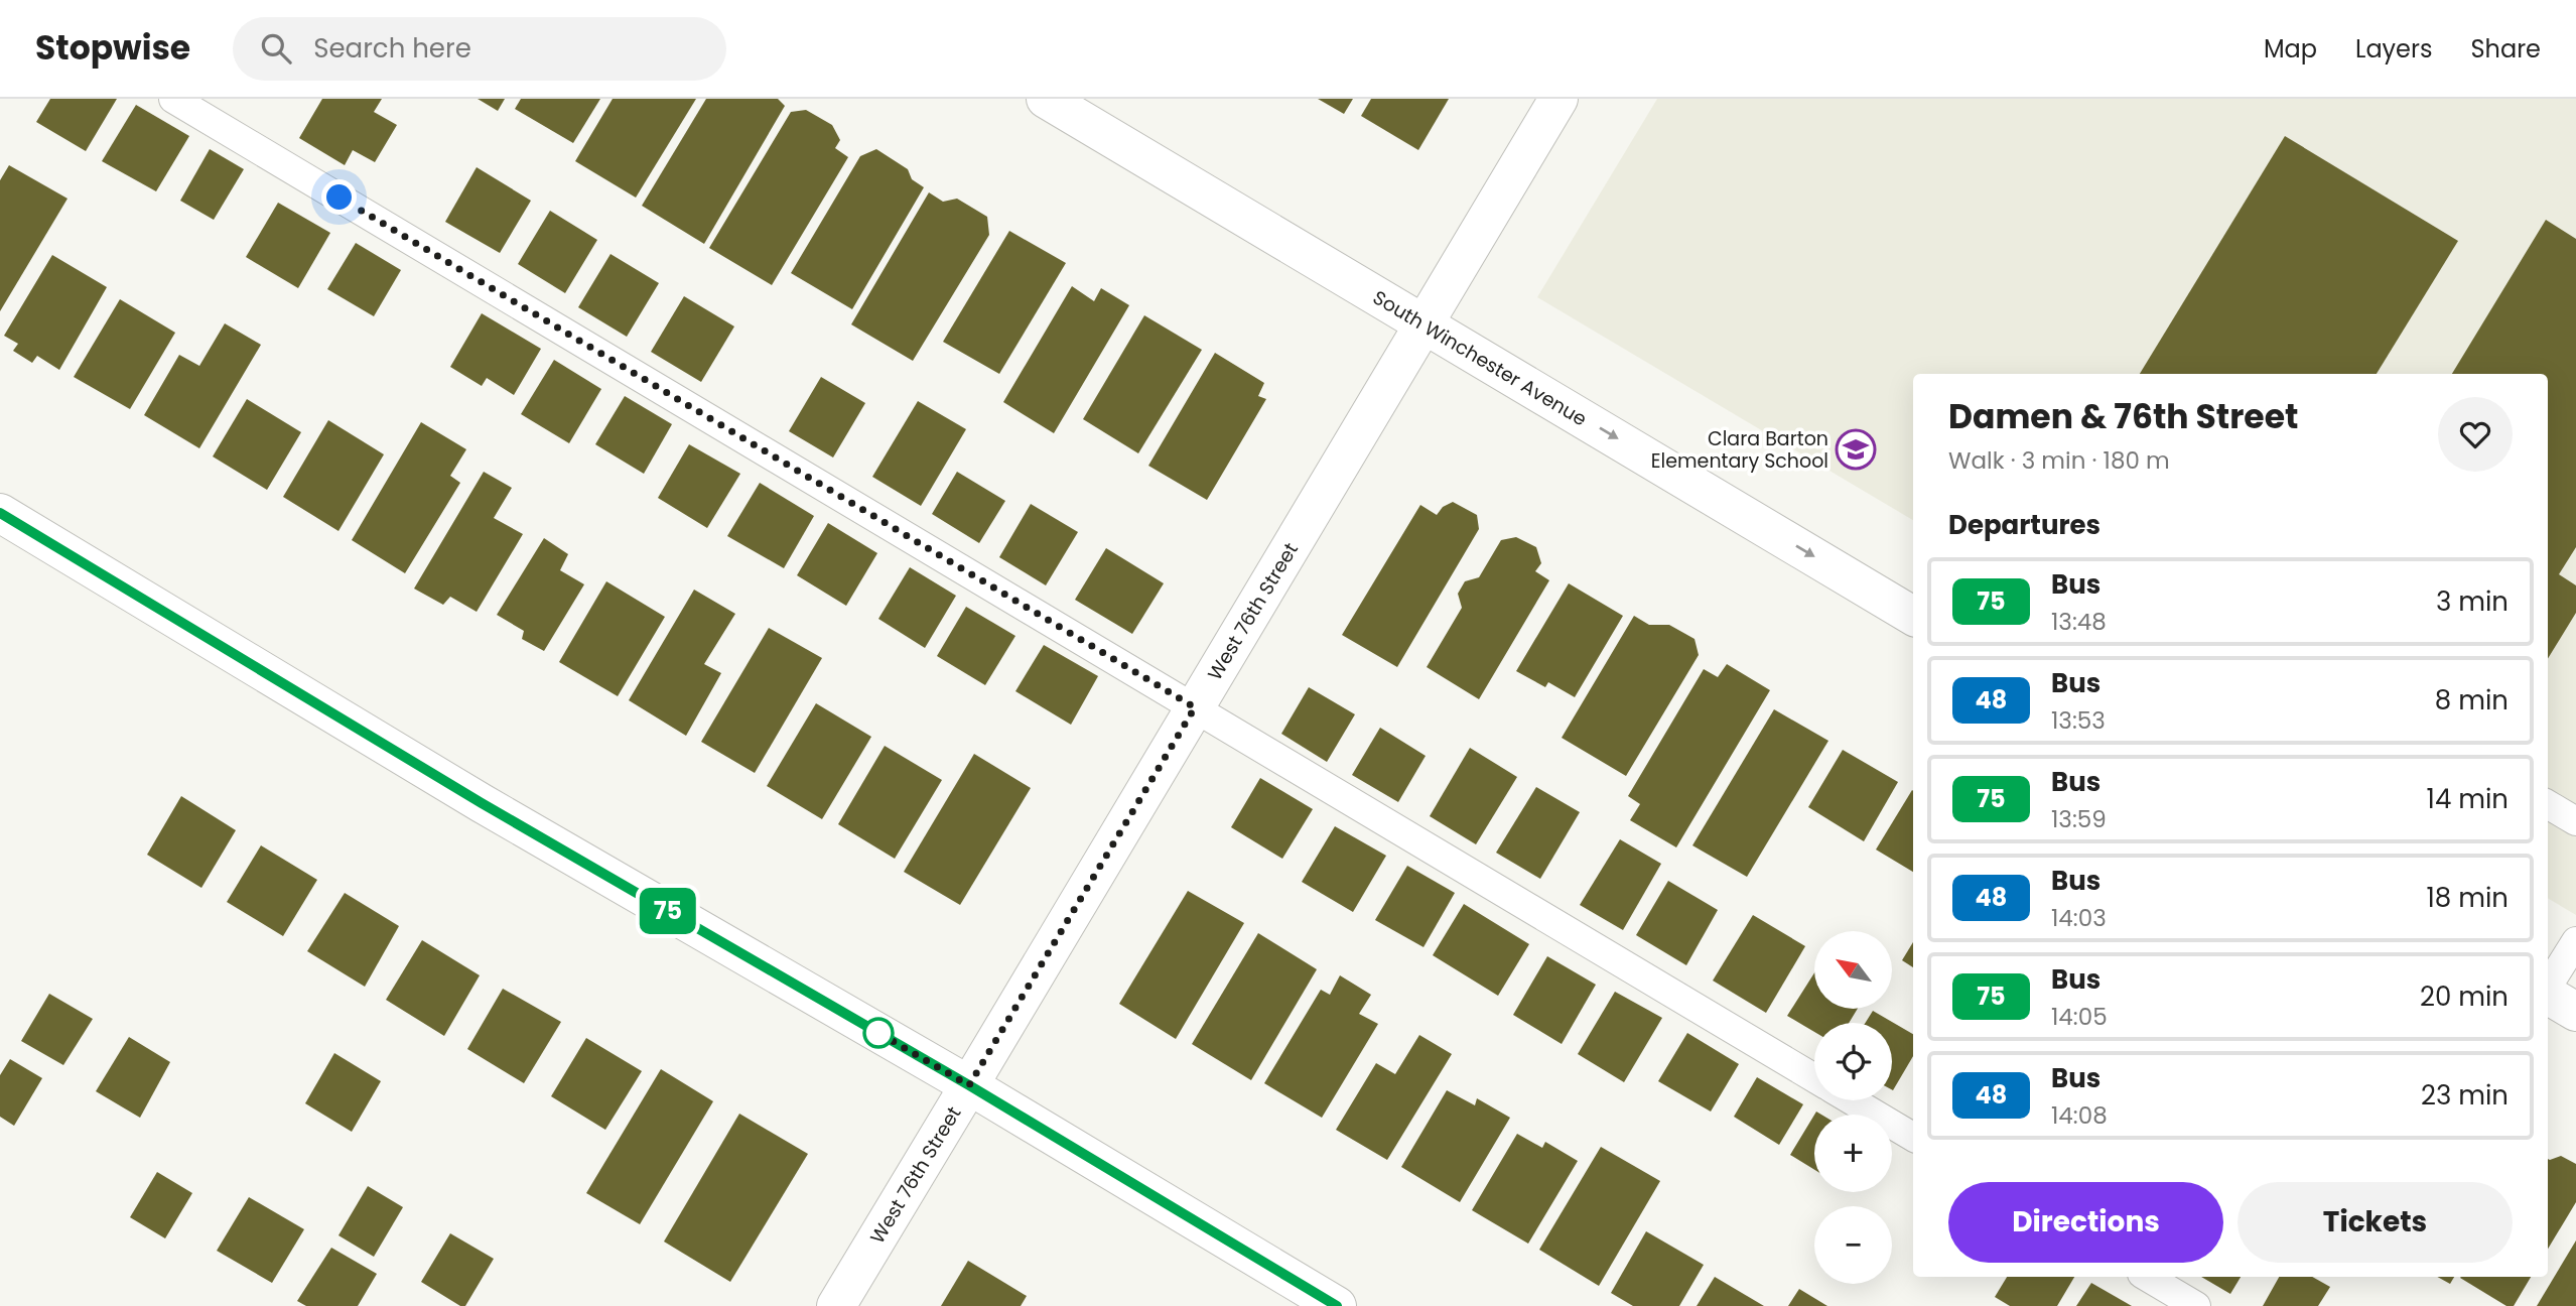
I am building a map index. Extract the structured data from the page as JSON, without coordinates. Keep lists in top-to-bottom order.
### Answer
{
  "streets": {
    "street": ["South Winchester Avenue", "West 76th Street"]
  },
  "crossings": [
    ["South Winchester Avenue", "West 76th Street"]
  ],
  "one_way": ["South Winchester Avenue"],
  "places": {
    "school or university": ["Clara Barton Elementary School"]
  },
  "lines": ["bus line 75"],
  "north": "top left",
  "page": {
    "header": "Stopwise",
    "search": "Search here",
    "nav": ["Map", "Layers", "Share"],
    "on_map": "75",
    "heading": [
      ["Damen & 76th Street", "Walk · 3 min · 180 m"],
      "Departures"
    ],
    "list": [
      {
        "mark": "75",
        "name": "Bus",
        "note": "13:48",
        "value": "3 min"
      },
      {
        "mark": "48",
        "name": "Bus",
        "note": "13:53",
        "value": "8 min"
      },
      {
        "mark": "75",
        "name": "Bus",
        "note": "13:59",
        "value": "14 min"
      },
      {
        "mark": "48",
        "name": "Bus",
        "note": "14:03",
        "value": "18 min"
      },
      {
        "mark": "75",
        "name": "Bus",
        "note": "14:05",
        "value": "20 min"
      },
      {
        "mark": "48",
        "name": "Bus",
        "note": "14:08",
        "value": "23 min"
      }
    ],
    "map_buttons": ["+", "−"],
    "buttons": ["Directions", "Tickets"]
  }
}
